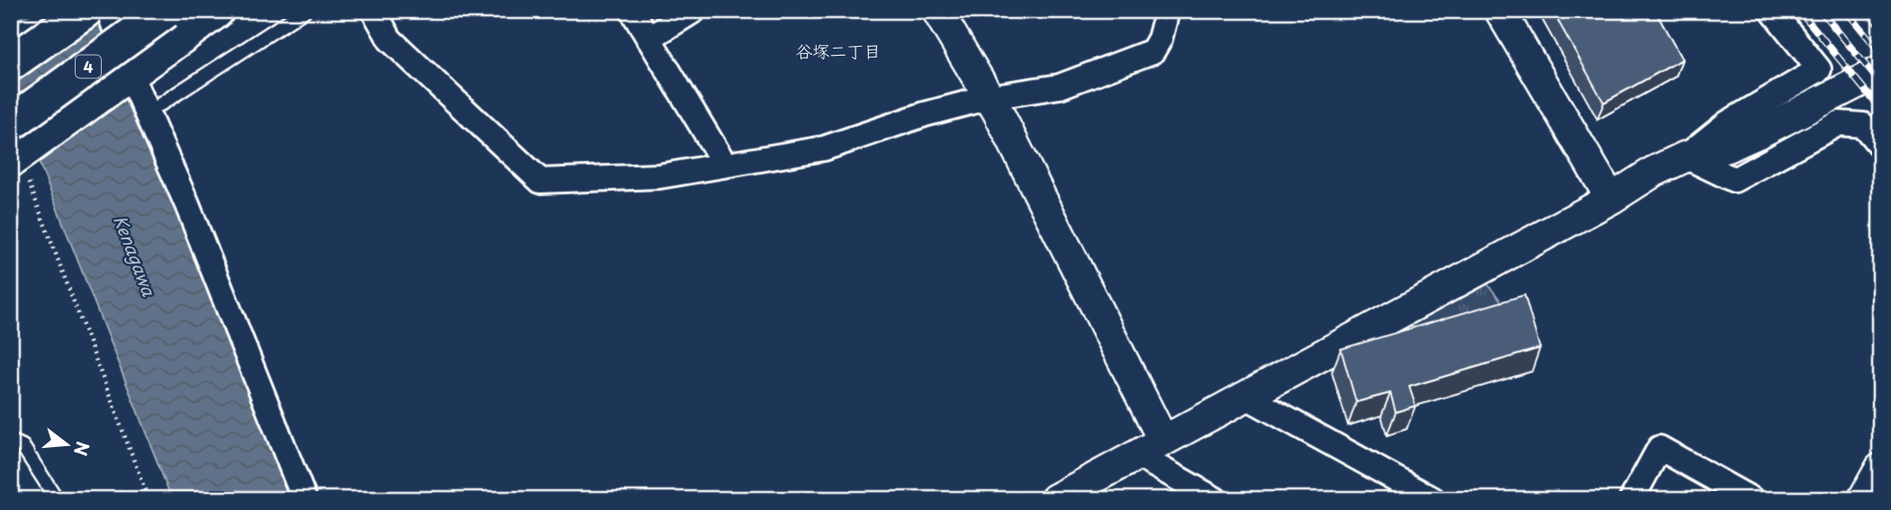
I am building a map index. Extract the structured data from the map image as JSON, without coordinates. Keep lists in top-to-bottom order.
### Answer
{
  "streets": {
    "highway": ["4"]
  },
  "districts": ["谷塚二丁目"],
  "water": ["Kenagawa"],
  "north": "right"
}
